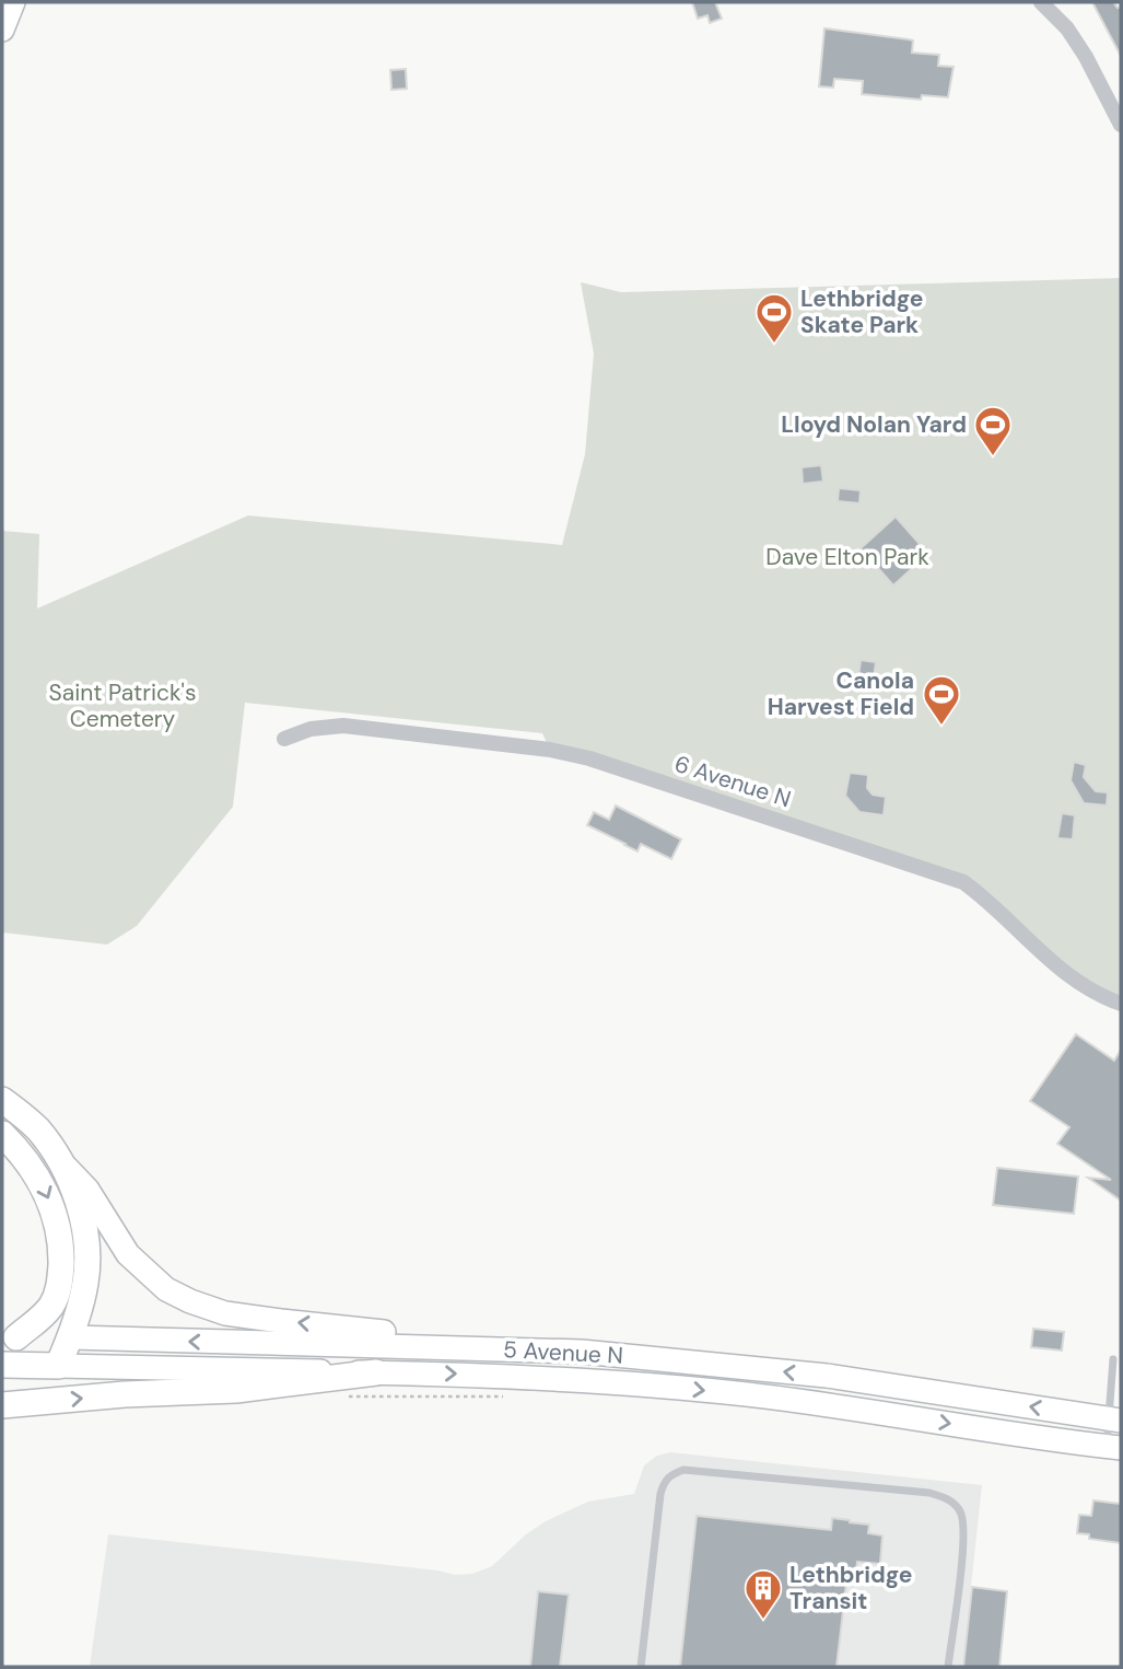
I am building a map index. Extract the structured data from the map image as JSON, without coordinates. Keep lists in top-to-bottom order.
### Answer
{
  "streets": {
    "main road": ["5 Avenue N"],
    "street": ["6 Avenue N"]
  },
  "parks": ["Dave Elton Park", "Saint Patrick's Cemetery"],
  "places": {
    "sports": ["Lethbridge Skate Park", "Lloyd Nolan Yard", "Canola Harvest Field"],
    "building": ["Lethbridge Transit"]
  }
}
